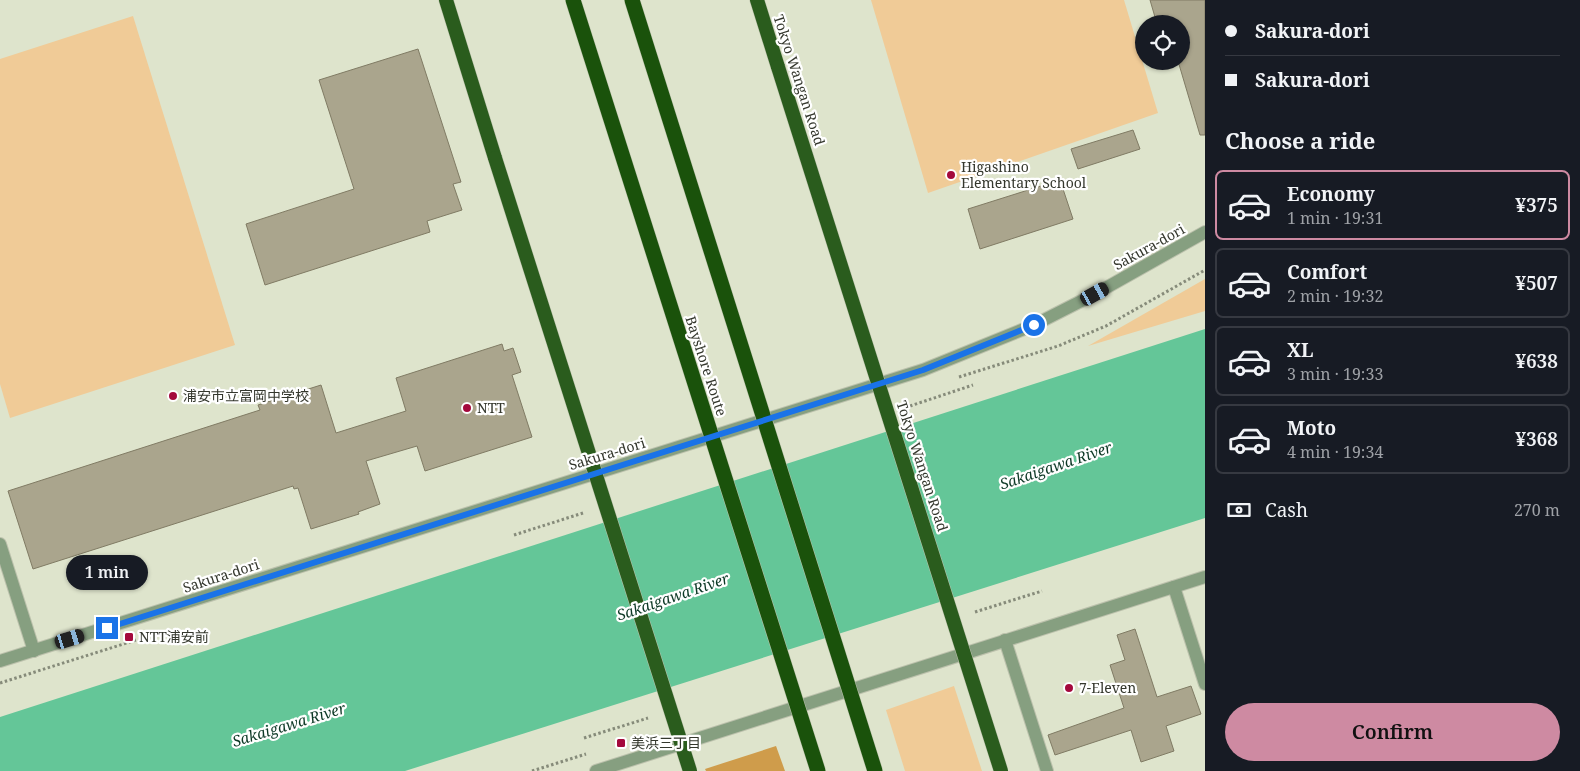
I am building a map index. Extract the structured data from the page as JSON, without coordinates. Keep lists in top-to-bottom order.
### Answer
{
  "streets": {
    "highway": ["Tokyo Wangan Road", "Bayshore Route"],
    "street": ["Sakura-dori"]
  },
  "water": ["Sakaigawa River"],
  "places": {
    "other": [
      "Higashino Elementary School",
      "浦安市立富岡中学校",
      "NTT",
      "7-Eleven"
    ],
    "transit": ["NTT浦安前", "美浜三丁目"]
  },
  "page": {
    "banner": ["Sakura-dori", "Sakura-dori"],
    "heading": "Choose a ride",
    "list": [
      {
        "name": "Economy",
        "note": "1 min · 19:31",
        "value": "¥375"
      },
      {
        "name": "Comfort",
        "note": "2 min · 19:32",
        "value": "¥507"
      },
      {
        "name": "XL",
        "note": "3 min · 19:33",
        "value": "¥638"
      },
      {
        "name": "Moto",
        "note": "4 min · 19:34",
        "value": "¥368"
      }
    ],
    "pay": ["Cash", "270 m"],
    "bubble": "1 min",
    "buttons": "Confirm"
  }
}
